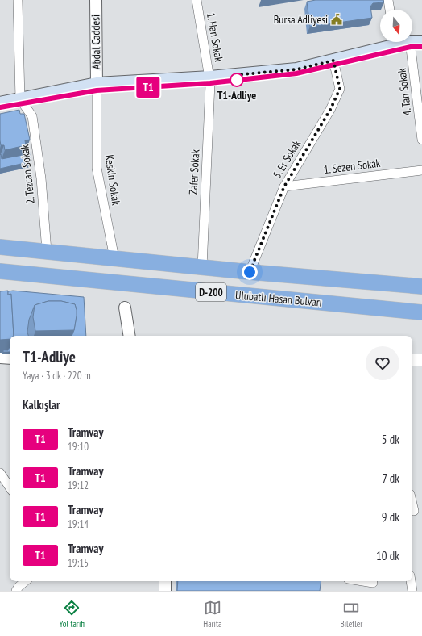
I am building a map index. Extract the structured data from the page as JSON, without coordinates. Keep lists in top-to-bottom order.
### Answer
{
  "streets": {
    "highway": ["D-200", "Ulubatlı Hasan Bulvarı"],
    "street": [
      "1. Han Sokak",
      "Abdal Caddesi",
      "4. Tan Sokak",
      "5. Er Sokak",
      "1. Sezen Sokak",
      "Zafer Sokak",
      "2. Tezcan Sokak",
      "Keskin Sokak"
    ]
  },
  "crossings": [
    ["1. Han Sokak", "Zafer Sokak"],
    ["Abdal Caddesi", "Keskin Sokak"],
    ["5. Er Sokak", "1. Sezen Sokak"],
    ["5. Er Sokak", "Ulubatlı Hasan Bulvarı"],
    ["Zafer Sokak", "Ulubatlı Hasan Bulvarı"],
    ["2. Tezcan Sokak", "Ulubatlı Hasan Bulvarı"],
    ["Keskin Sokak", "Ulubatlı Hasan Bulvarı"]
  ],
  "places": {
    "public building": ["Bursa Adliyesi"],
    "other": ["T1-Adliye"]
  },
  "lines": ["tram line T1"],
  "north": "bottom",
  "page": {
    "on_map": "T1",
    "heading": [
      ["T1-Adliye", "Yaya · 3 dk · 220 m"],
      "Kalkışlar"
    ],
    "list": [
      {
        "mark": "T1",
        "name": "Tramvay",
        "note": "19:10",
        "value": "5 dk"
      },
      {
        "mark": "T1",
        "name": "Tramvay",
        "note": "19:12",
        "value": "7 dk"
      },
      {
        "mark": "T1",
        "name": "Tramvay",
        "note": "19:14",
        "value": "9 dk"
      },
      {
        "mark": "T1",
        "name": "Tramvay",
        "note": "19:15",
        "value": "10 dk"
      }
    ],
    "tabs": ["Yol tarifi", "Harita", "Biletler"]
  }
}
